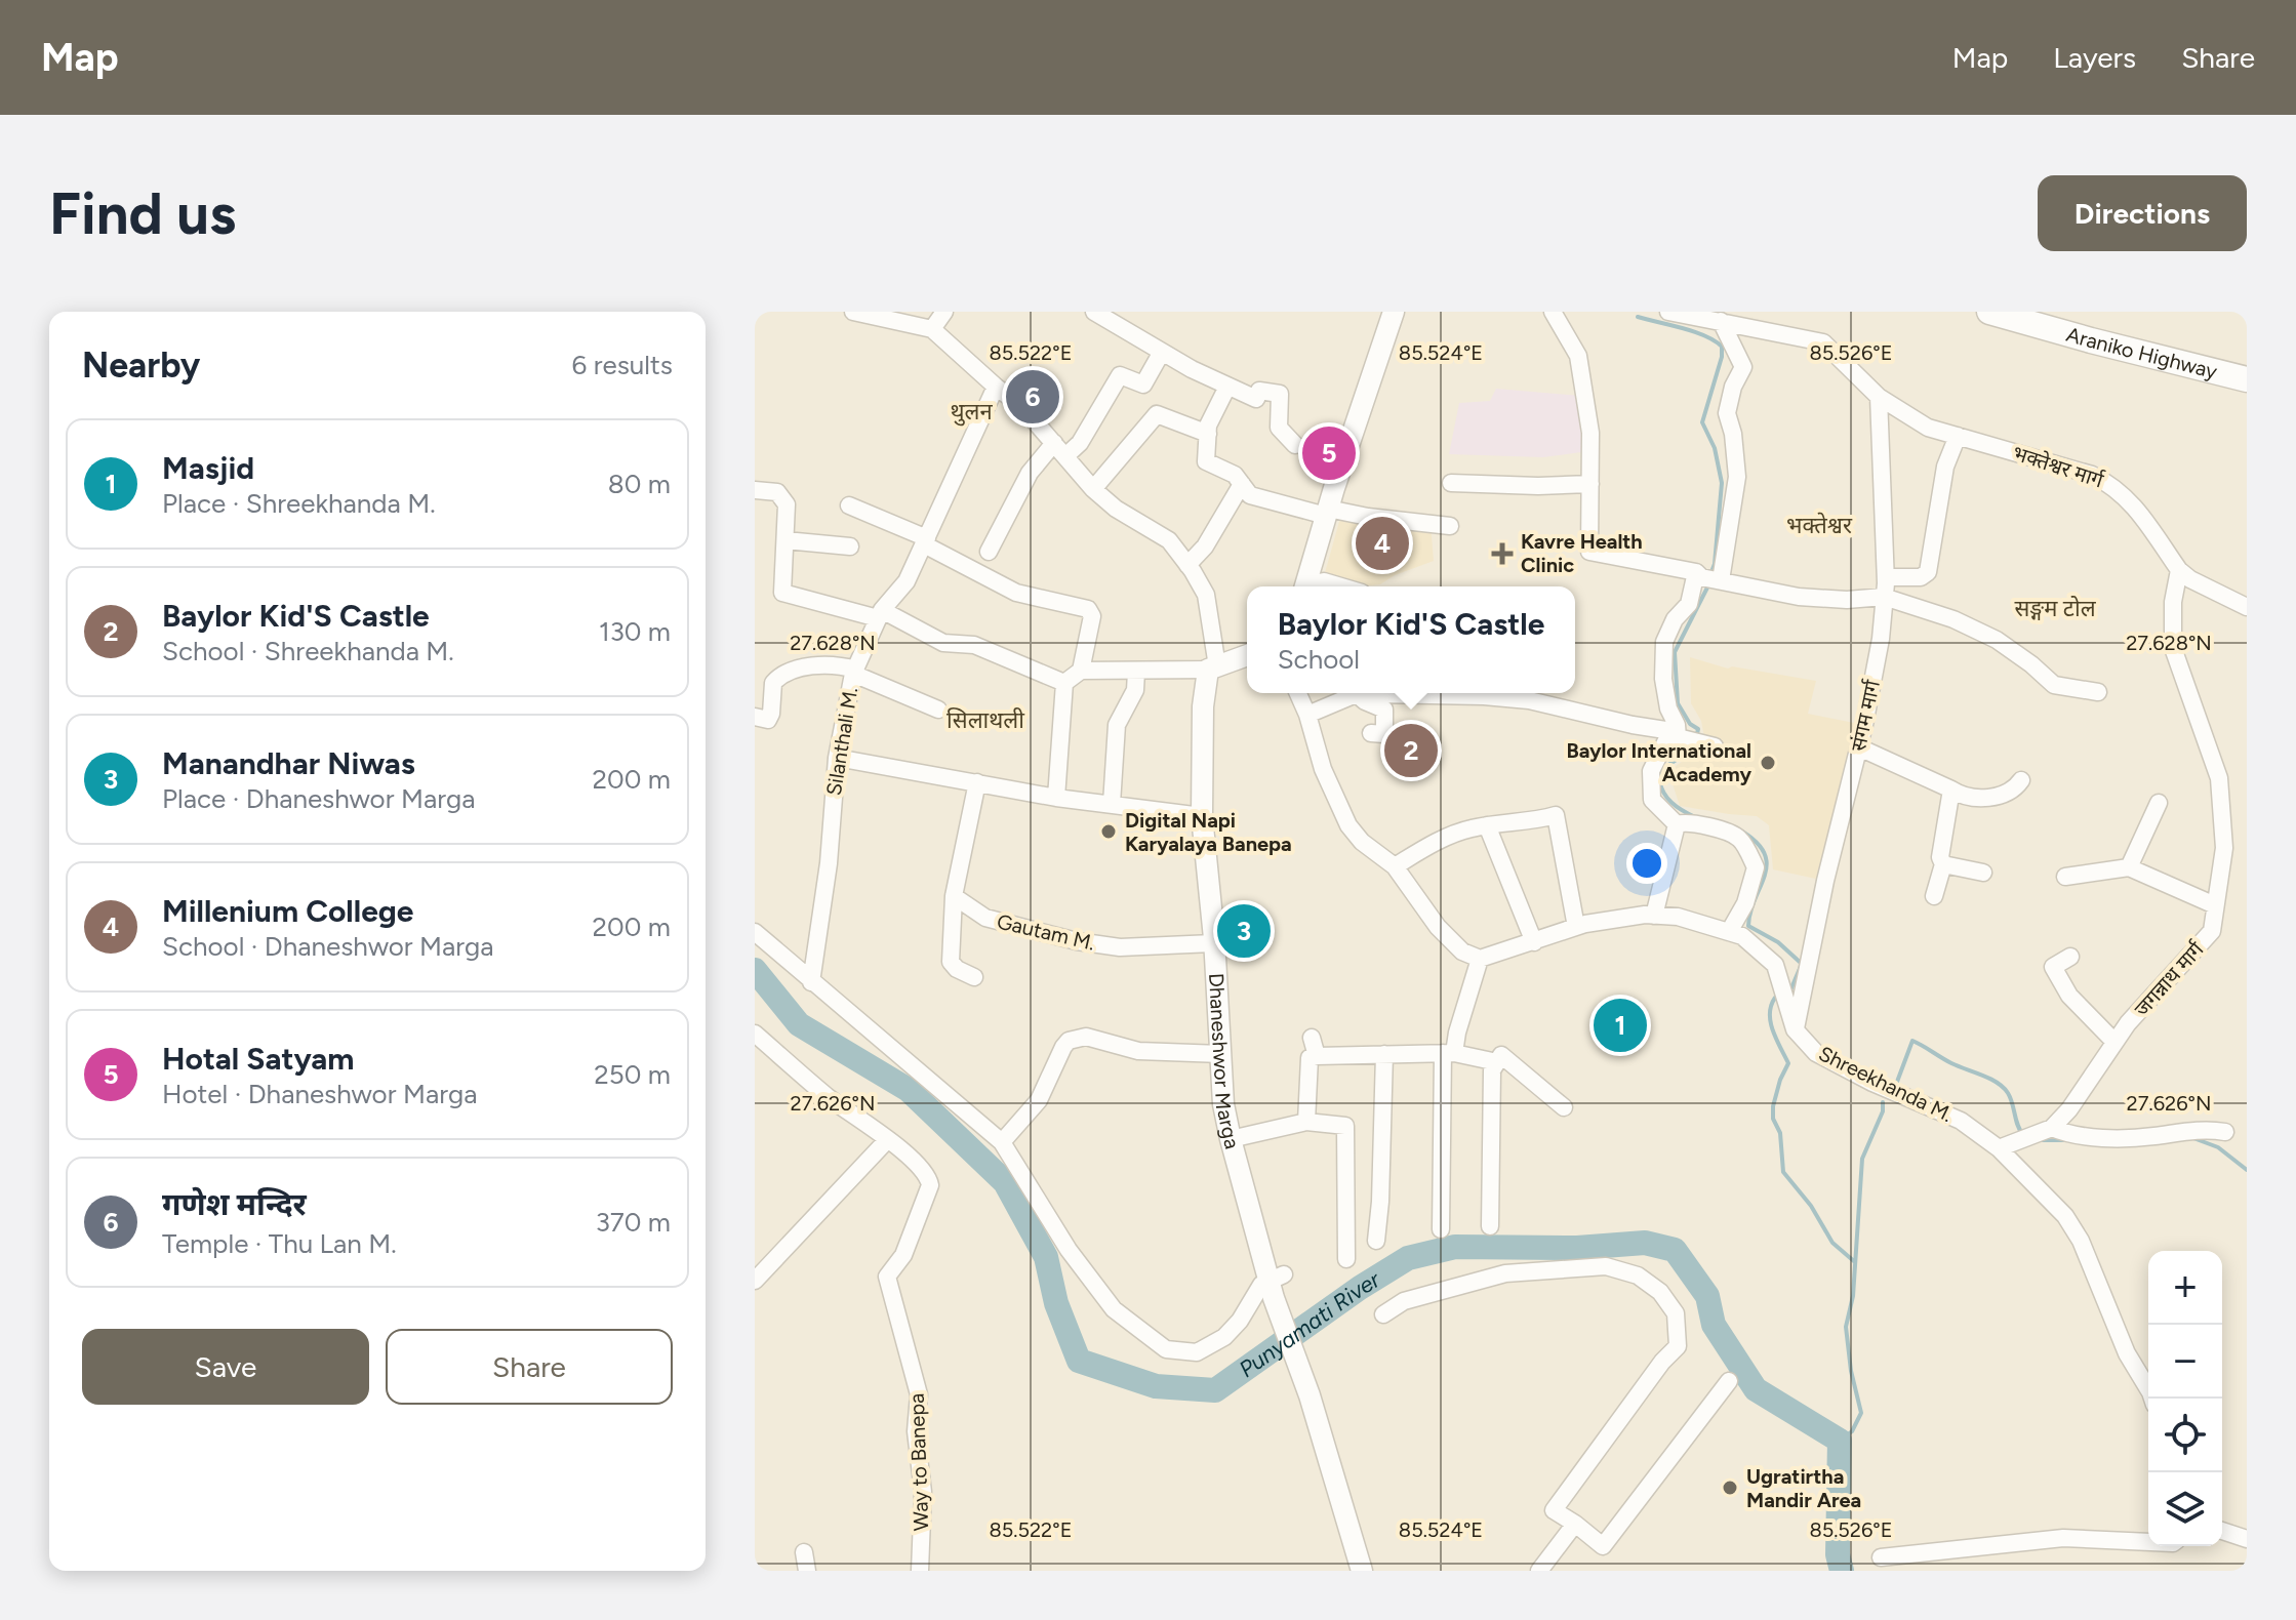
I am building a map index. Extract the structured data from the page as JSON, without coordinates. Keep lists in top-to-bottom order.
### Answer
{
  "streets": {
    "highway": ["Araniko Highway"],
    "main road": ["Dhaneshwor Marga"],
    "street": [
      "भक्तेश्वर मार्ग",
      "संगम मार्ग",
      "Silanthali M.",
      "Gautam M.",
      "जगन्नाथ मार्ग",
      "Shreekhanda M.",
      "Way to Banepa"
    ]
  },
  "crossings": [
    ["भक्तेश्वर मार्ग", "संगम मार्ग"],
    ["भक्तेश्वर मार्ग", "जगन्नाथ मार्ग"],
    ["संगम मार्ग", "Shreekhanda M."],
    ["Gautam M.", "Dhaneshwor Marga"]
  ],
  "districts": [
    "थुलन",
    "भक्तेश्वर",
    "सङ्गम टोल",
    "सिलाथली"
  ],
  "water": ["Punyamati River"],
  "places": {
    "health": ["Kavre Health Clinic"],
    "other": ["Baylor International Academy", "Digital Napi Karyalaya Banepa", "Ugratirtha Mandir Area"]
  },
  "page": {
    "header": "Map",
    "nav": ["Map", "Layers", "Share"],
    "buttons": [
      "Directions",
      ["Save", "Share"]
    ],
    "title": "Find us",
    "heading": ["Nearby", "6 results"],
    "pins": [
      "6",
      "5",
      "4",
      "2",
      "3",
      "1"
    ],
    "list": [
      {
        "mark": "1",
        "name": "Masjid",
        "note": "Place · Shreekhanda M.",
        "value": "80 m"
      },
      {
        "mark": "2",
        "name": "Baylor Kid'S Castle",
        "note": "School · Shreekhanda M.",
        "value": "130 m"
      },
      {
        "mark": "3",
        "name": "Manandhar Niwas",
        "note": "Place · Dhaneshwor Marga",
        "value": "200 m"
      },
      {
        "mark": "4",
        "name": "Millenium College",
        "note": "School · Dhaneshwor Marga",
        "value": "200 m"
      },
      {
        "mark": "5",
        "name": "Hotal Satyam",
        "note": "Hotel · Dhaneshwor Marga",
        "value": "250 m"
      },
      {
        "mark": "6",
        "name": "गणेश मन्दिर",
        "note": "Temple · Thu Lan M.",
        "value": "370 m"
      }
    ],
    "popup": ["Baylor Kid'S Castle", "School"],
    "map_buttons": ["+", "−"]
  },
  "coordinates": [
    "85.522°E",
    "85.524°E",
    "85.526°E",
    "27.628°N",
    "27.626°N"
  ]
}
